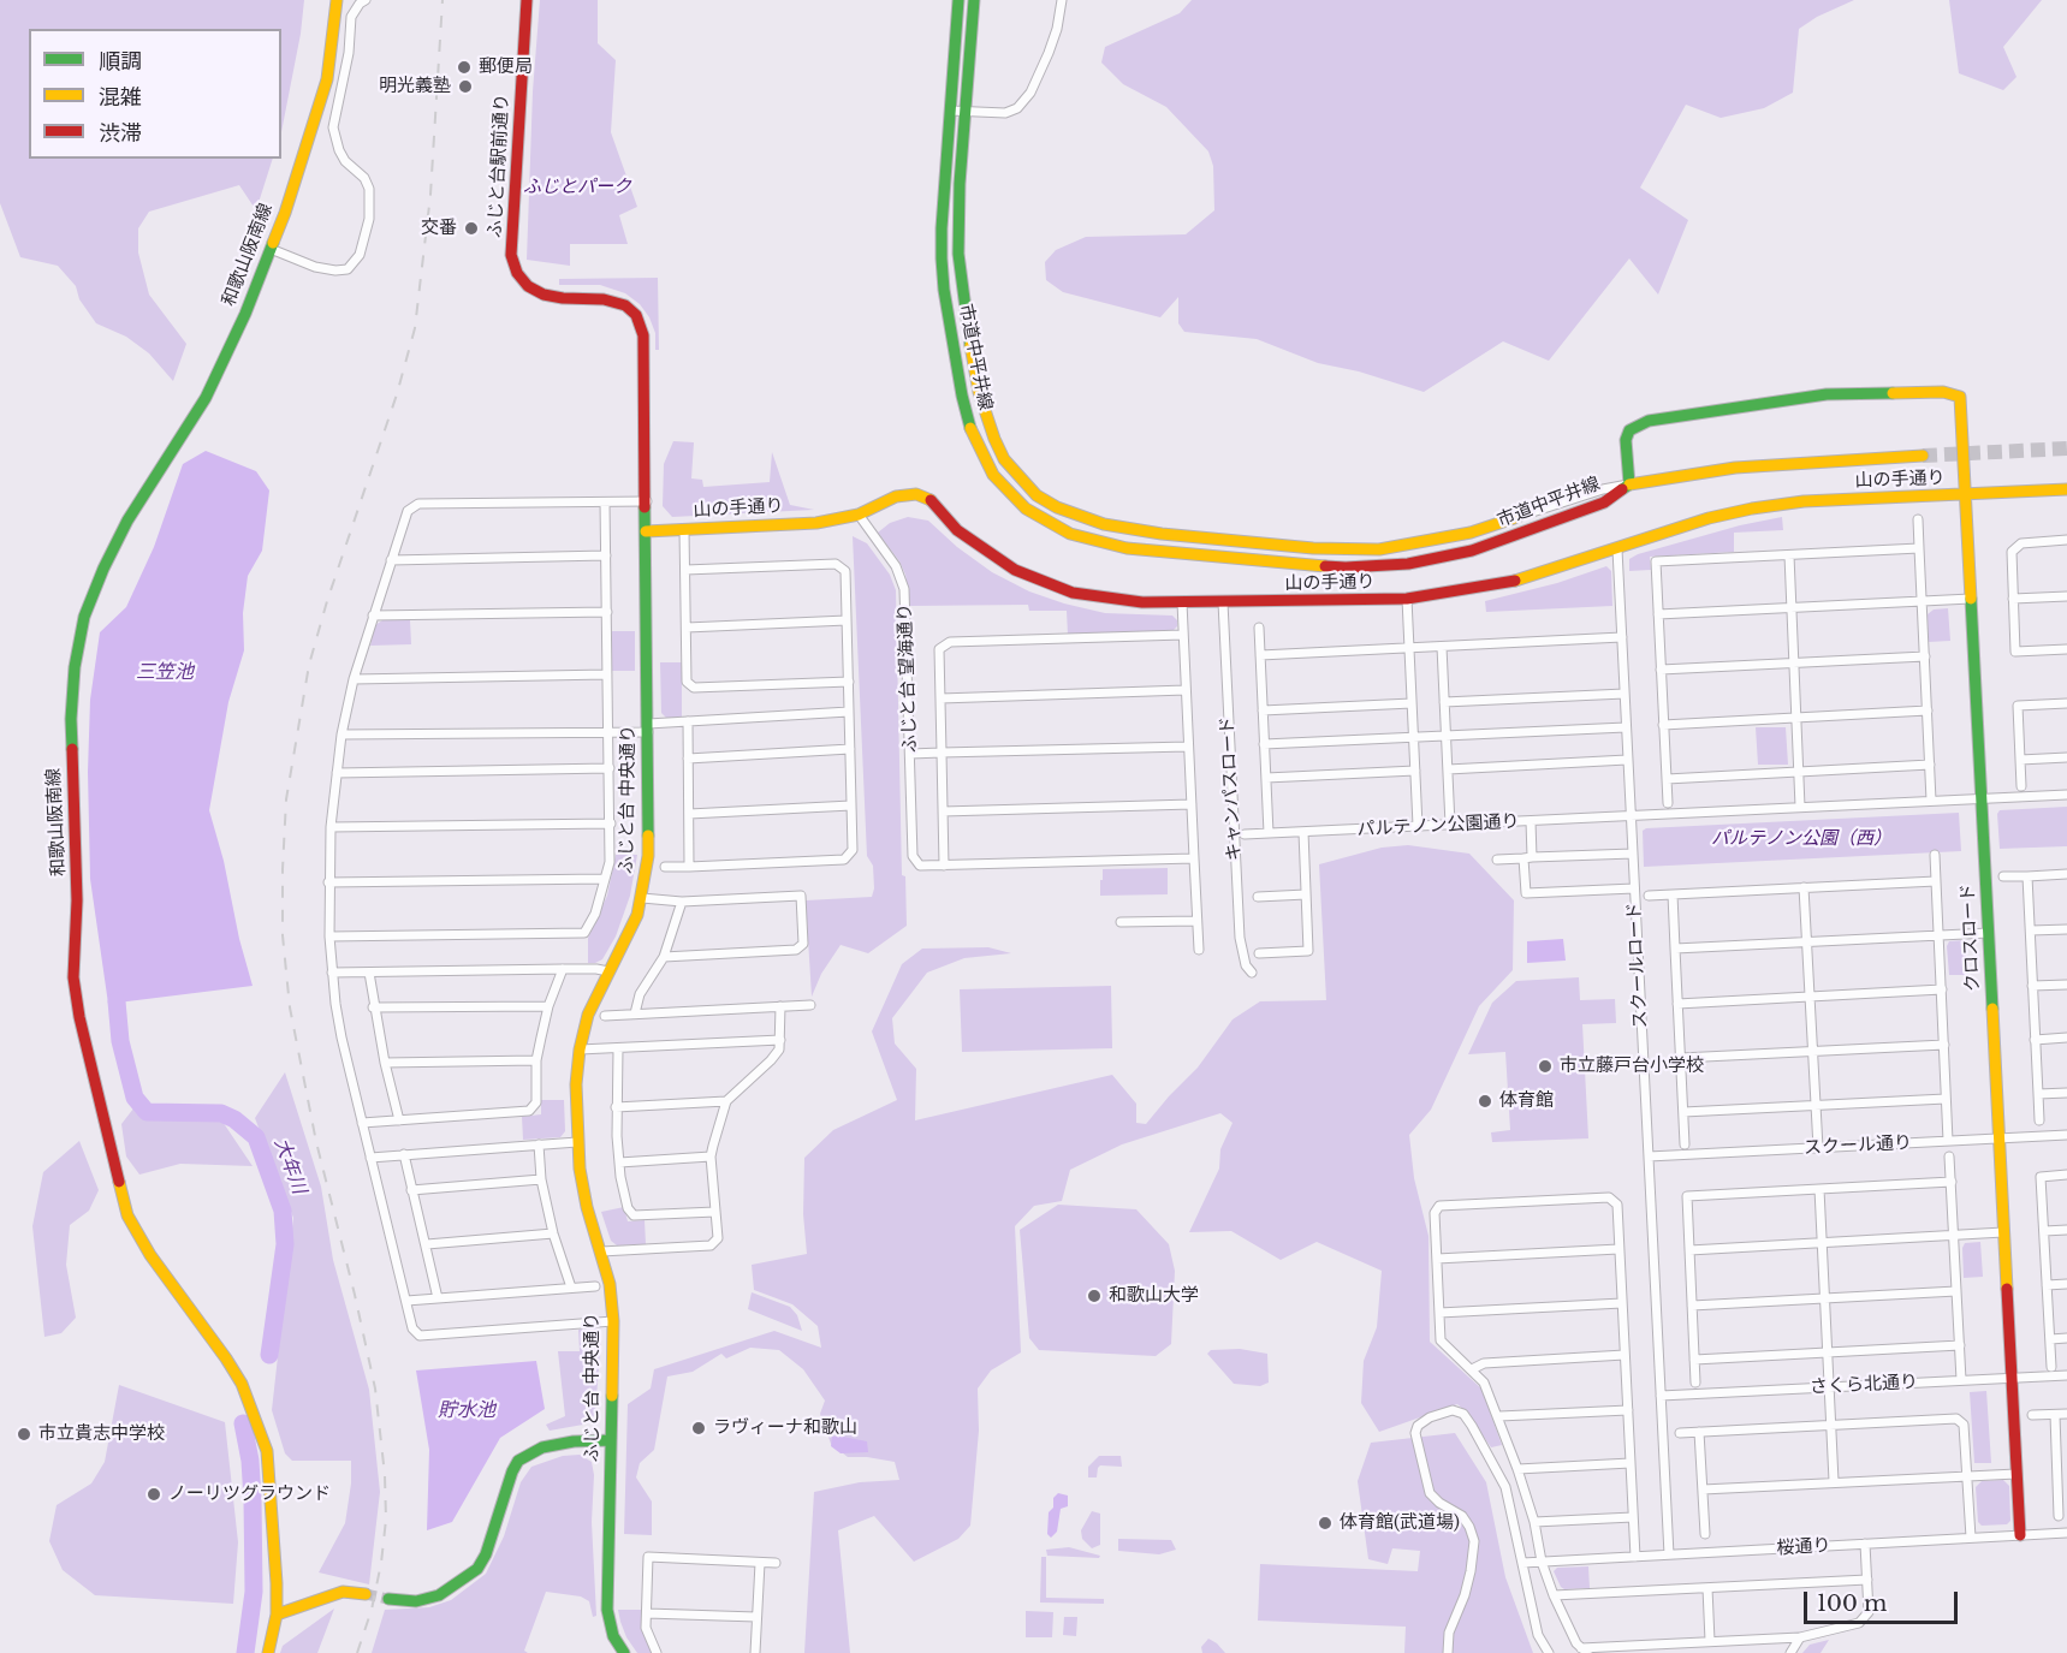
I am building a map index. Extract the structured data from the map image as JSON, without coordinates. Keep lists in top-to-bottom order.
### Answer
{
  "streets": {
    "main road": [
      "ふじと台駅前通り",
      "和歌山阪南線",
      "市道中平井線",
      "山の手通り",
      "ふじと台 中央通り",
      "クロスロード"
    ],
    "street": [
      "ふじと台 望海通り",
      "キャンパスロード",
      "パルテノン公園通り",
      "スクールロード",
      "スクール通り",
      "さくら北通り",
      "桜通り"
    ]
  },
  "crossings": [
    ["市道中平井線", "クロスロード"],
    ["山の手通り", "ふじと台 望海通り"],
    ["山の手通り", "キャンパスロード"],
    ["山の手通り", "ふじと台 中央通り"],
    ["山の手通り", "クロスロード"],
    ["山の手通り", "スクールロード"],
    ["パルテノン公園通り", "スクールロード"],
    ["クロスロード", "スクール通り"],
    ["クロスロード", "さくら北通り"],
    ["クロスロード", "桜通り"],
    ["スクールロード", "スクール通り"],
    ["スクールロード", "さくら北通り"],
    ["スクールロード", "桜通り"]
  ],
  "water": ["三笠池", "大年川", "貯水池"],
  "parks": ["ふじとパーク", "パルテノン公園（西）"],
  "places": [
    "郵便局",
    "明光義塾",
    "交番",
    "市立藤戸台小学校",
    "体育館",
    "和歌山大学",
    "ラヴィーナ和歌山",
    "市立貴志中学校",
    "ノーリツグラウンド",
    "体育館(武道場)"
  ],
  "legend": ["順調", "混雑", "渋滞"],
  "scale_bar": "100 m"
}
